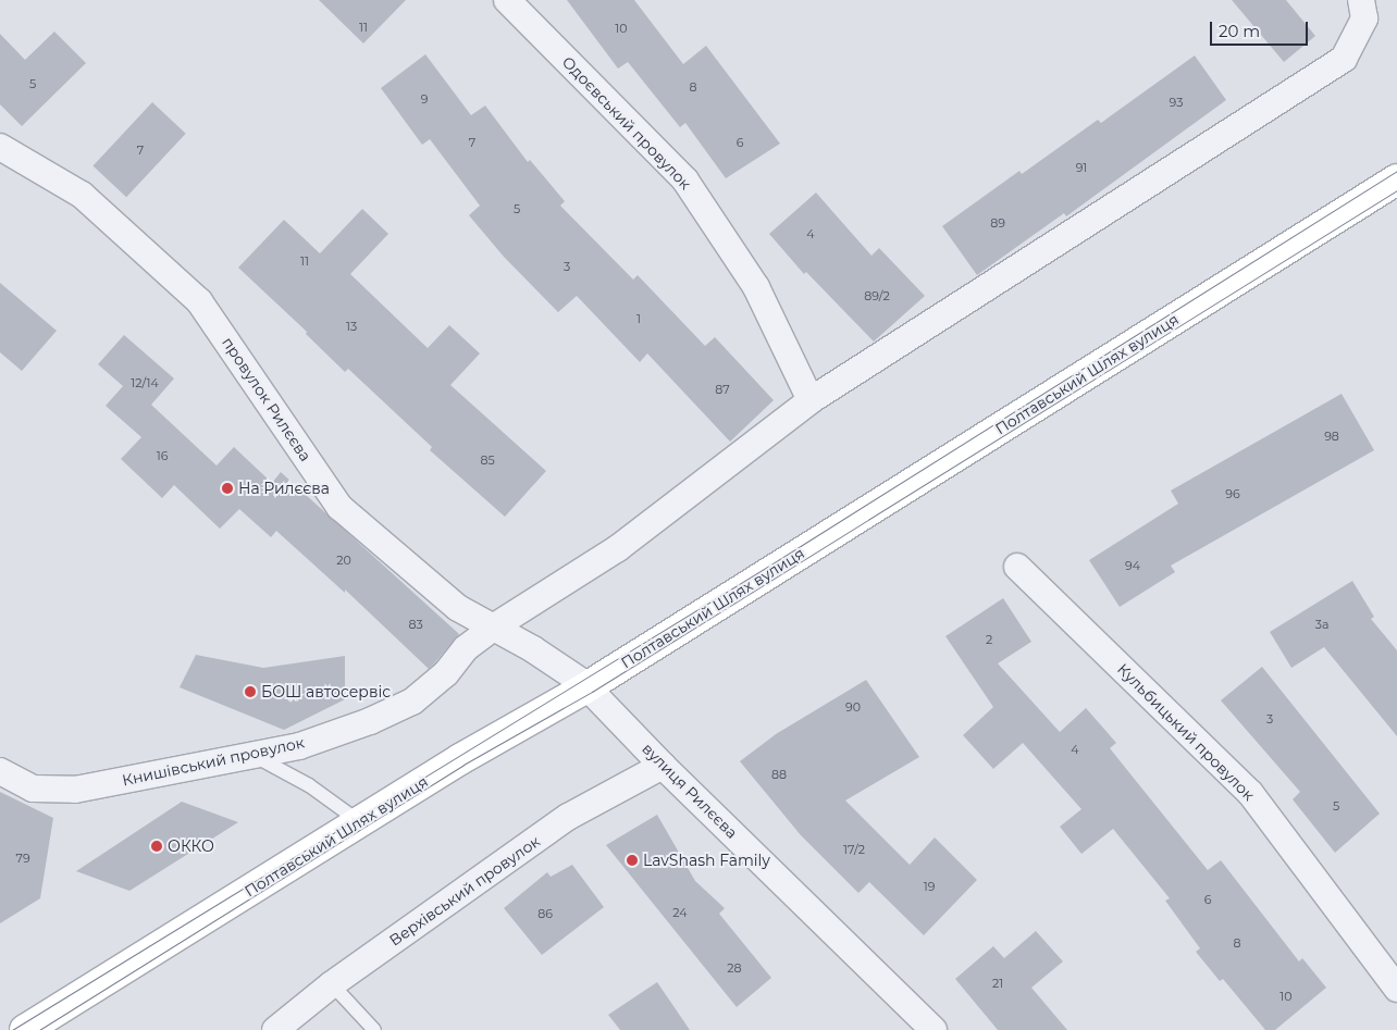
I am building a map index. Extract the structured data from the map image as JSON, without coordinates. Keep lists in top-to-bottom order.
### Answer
{
  "streets": {
    "main road": ["Полтавський Шлях вулиця"],
    "street": [
      "Одоєвський провулок",
      "провулок Рилєєва",
      "Кульбицький провулок",
      "Книшівський провулок",
      "вулиця Рилєєва",
      "Верхівський провулок"
    ]
  },
  "crossings": [
    ["Одоєвський провулок", "Книшівський провулок"],
    ["Полтавський Шлях вулиця", "провулок Рилєєва"],
    ["Полтавський Шлях вулиця", "вулиця Рилєєва"],
    ["провулок Рилєєва", "Книшівський провулок"],
    ["провулок Рилєєва", "вулиця Рилєєва"],
    ["вулиця Рилєєва", "Верхівський провулок"]
  ],
  "places": [
    "На Рилєєва",
    "БОШ автосервіс",
    "ОККО",
    "LavShash Family"
  ],
  "house_numbers": [
    "11",
    "10",
    "5",
    "8",
    "9",
    "93",
    "7",
    "6",
    "7",
    "91",
    "5",
    "89",
    "4",
    "11",
    "3",
    "89/2",
    "1",
    "13",
    "12/14",
    "87",
    "98",
    "16",
    "85",
    "96",
    "20",
    "94",
    "83",
    "3а",
    "2",
    "90",
    "3",
    "4",
    "88",
    "5",
    "17/2",
    "79",
    "19",
    "6",
    "24",
    "86",
    "8",
    "28",
    "21",
    "10"
  ],
  "scale_bar": "20 m"
}
